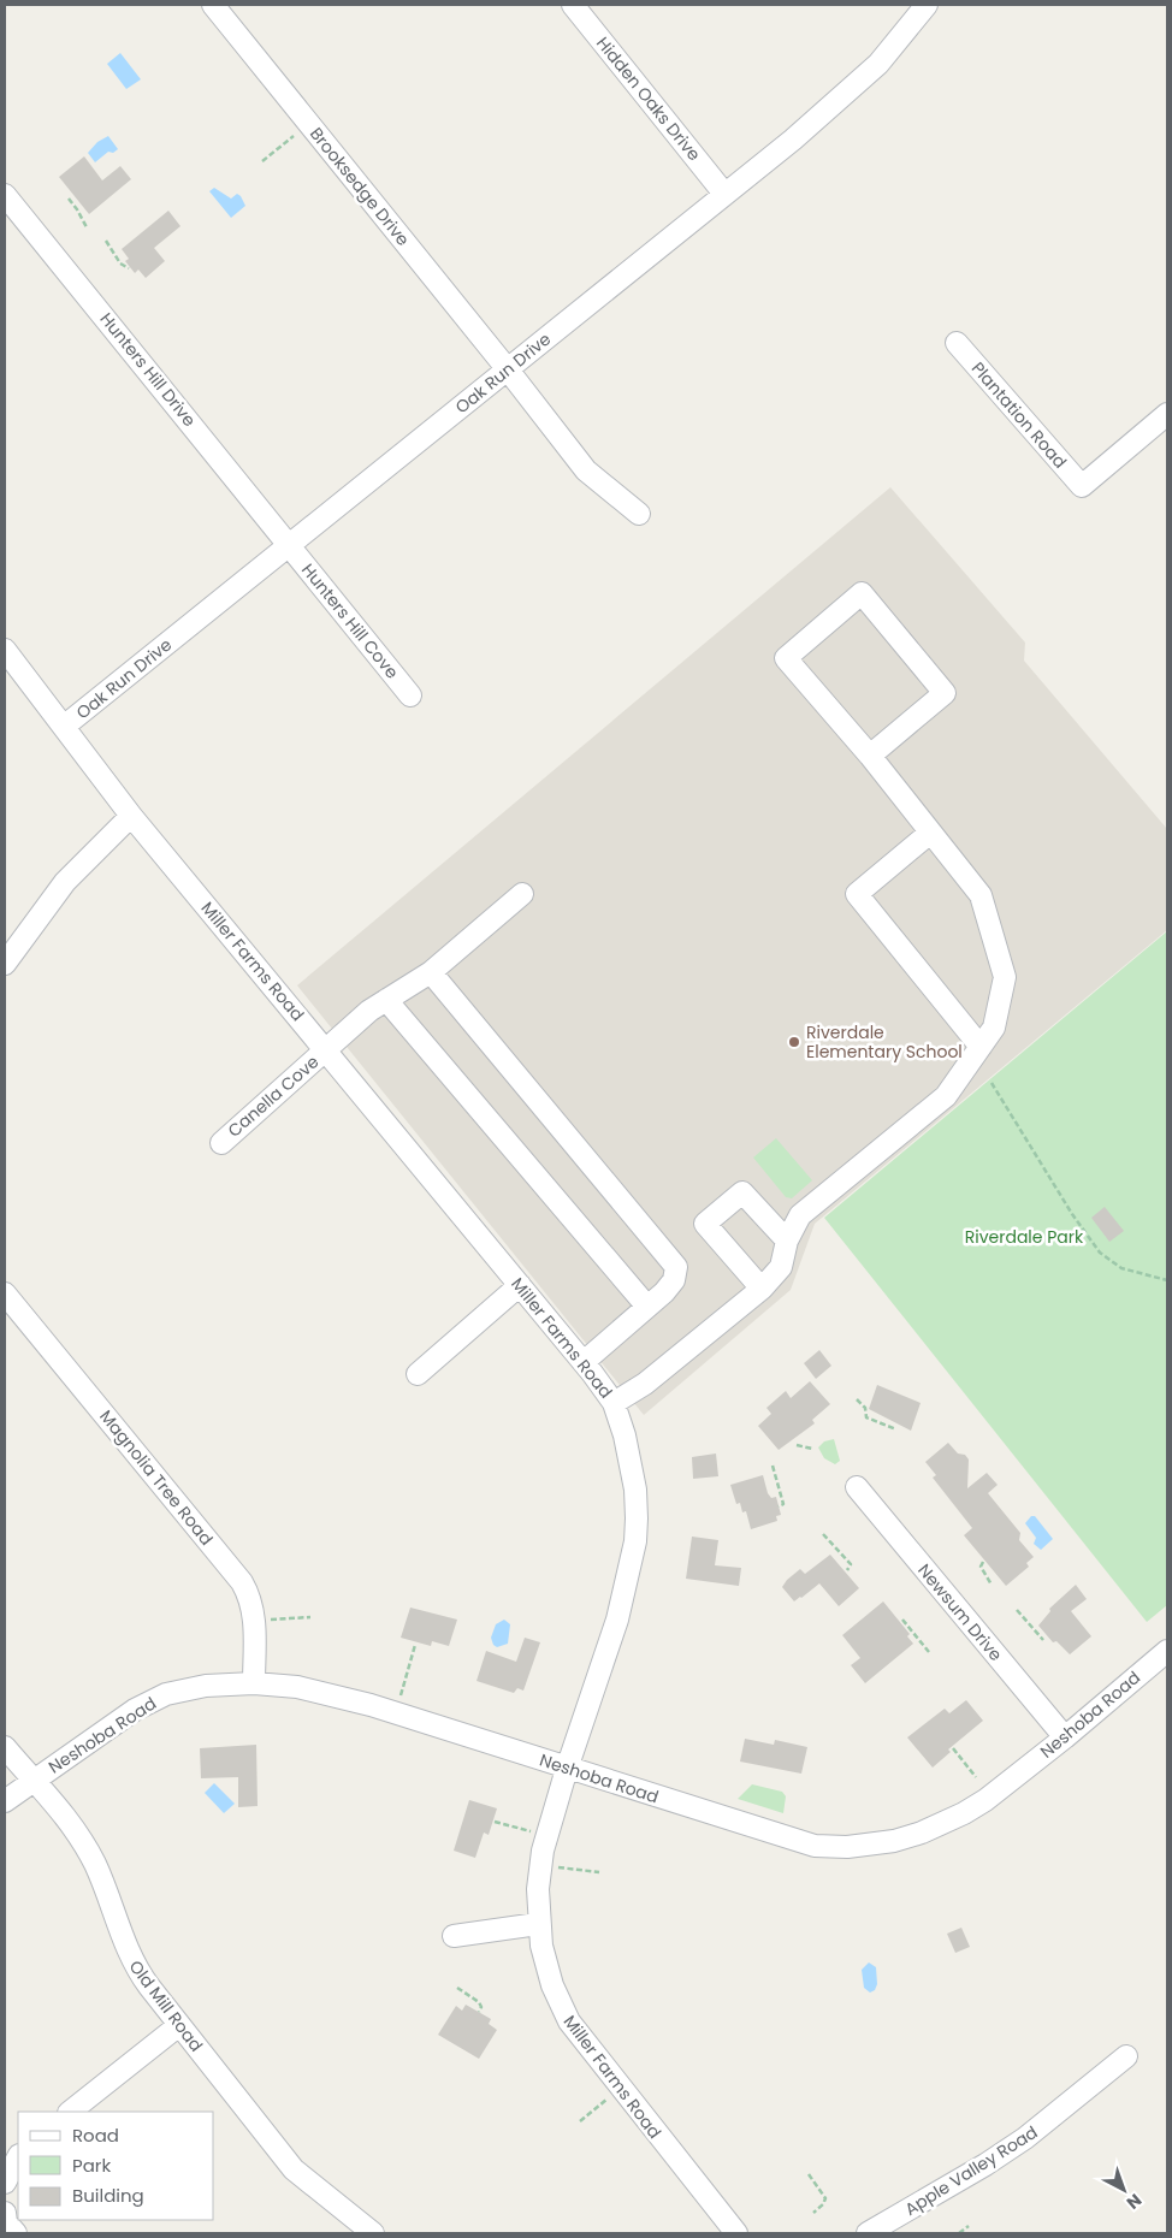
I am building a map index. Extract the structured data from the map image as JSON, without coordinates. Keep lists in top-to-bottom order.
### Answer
{
  "streets": {
    "street": [
      "Hidden Oaks Drive",
      "Brooksedge Drive",
      "Hunters Hill Drive",
      "Oak Run Drive",
      "Plantation Road",
      "Hunters Hill Cove",
      "Miller Farms Road",
      "Canella Cove",
      "Magnolia Tree Road",
      "Newsum Drive",
      "Neshoba Road",
      "Old Mill Road",
      "Apple Valley Road"
    ]
  },
  "crossings": [
    ["Hidden Oaks Drive", "Oak Run Drive"],
    ["Brooksedge Drive", "Oak Run Drive"],
    ["Hunters Hill Drive", "Oak Run Drive"],
    ["Hunters Hill Drive", "Hunters Hill Cove"],
    ["Oak Run Drive", "Hunters Hill Cove"],
    ["Oak Run Drive", "Miller Farms Road"],
    ["Miller Farms Road", "Canella Cove"],
    ["Miller Farms Road", "Neshoba Road"],
    ["Magnolia Tree Road", "Neshoba Road"],
    ["Newsum Drive", "Neshoba Road"],
    ["Neshoba Road", "Old Mill Road"]
  ],
  "parks": ["Riverdale Park"],
  "places": ["Riverdale Elementary School"],
  "legend": ["Road", "Park", "Building"],
  "north": "bottom right"
}
